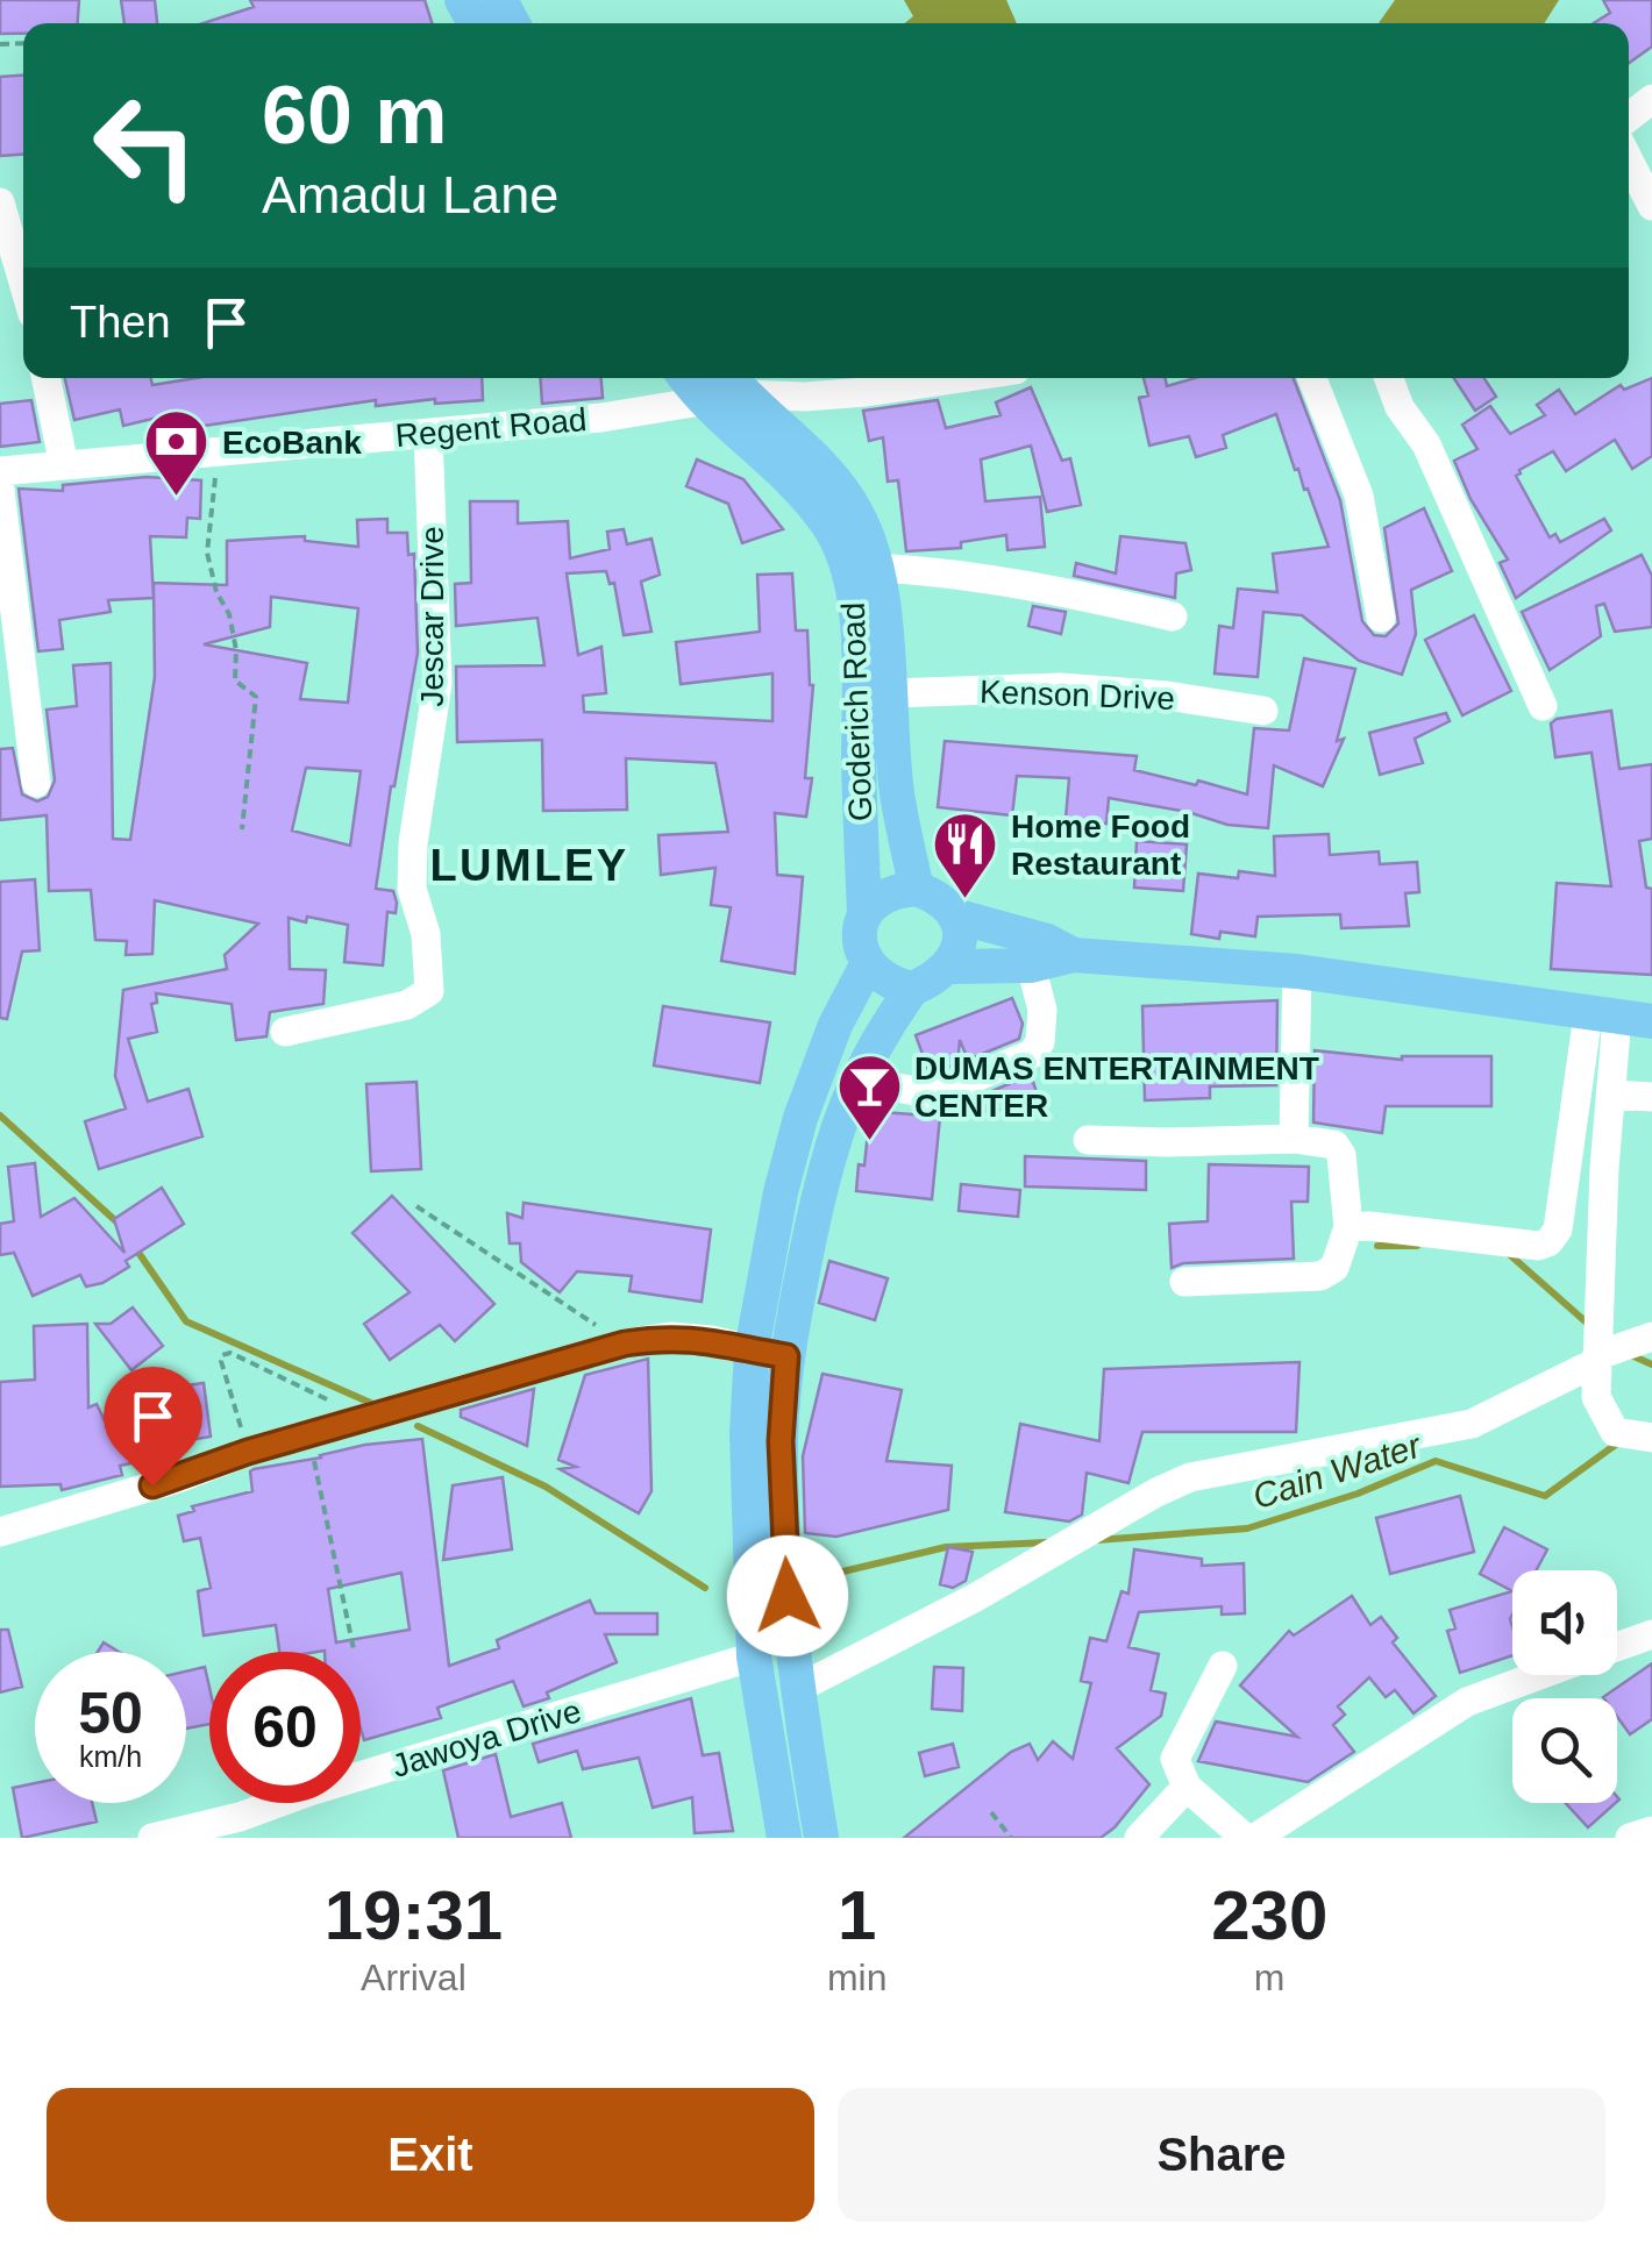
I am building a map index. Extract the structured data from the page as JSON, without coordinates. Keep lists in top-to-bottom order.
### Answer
{
  "streets": {
    "main road": ["Goderich Road"],
    "street": [
      "Regent Road",
      "Jescar Drive",
      "Kenson Drive",
      "Jawoya Drive"
    ]
  },
  "crossings": [
    ["Regent Road", "Jescar Drive"],
    ["Regent Road", "Goderich Road"],
    ["Kenson Drive", "Goderich Road"]
  ],
  "districts": ["LUMLEY"],
  "water": ["Cain Water"],
  "places": {
    "bank": ["EcoBank"],
    "restaurant": ["Home Food Restaurant"],
    "bar": ["DUMAS ENTERTAINMENT CENTER"]
  },
  "page": {
    "turn": ["60 m", "Amadu Lane"],
    "then": "Then",
    "speed": "50 km/h",
    "limit": "60",
    "eta": [
      "19:31",
      "Arrival",
      "1",
      "min",
      "230",
      "m"
    ],
    "buttons": ["Exit", "Share"]
  }
}
